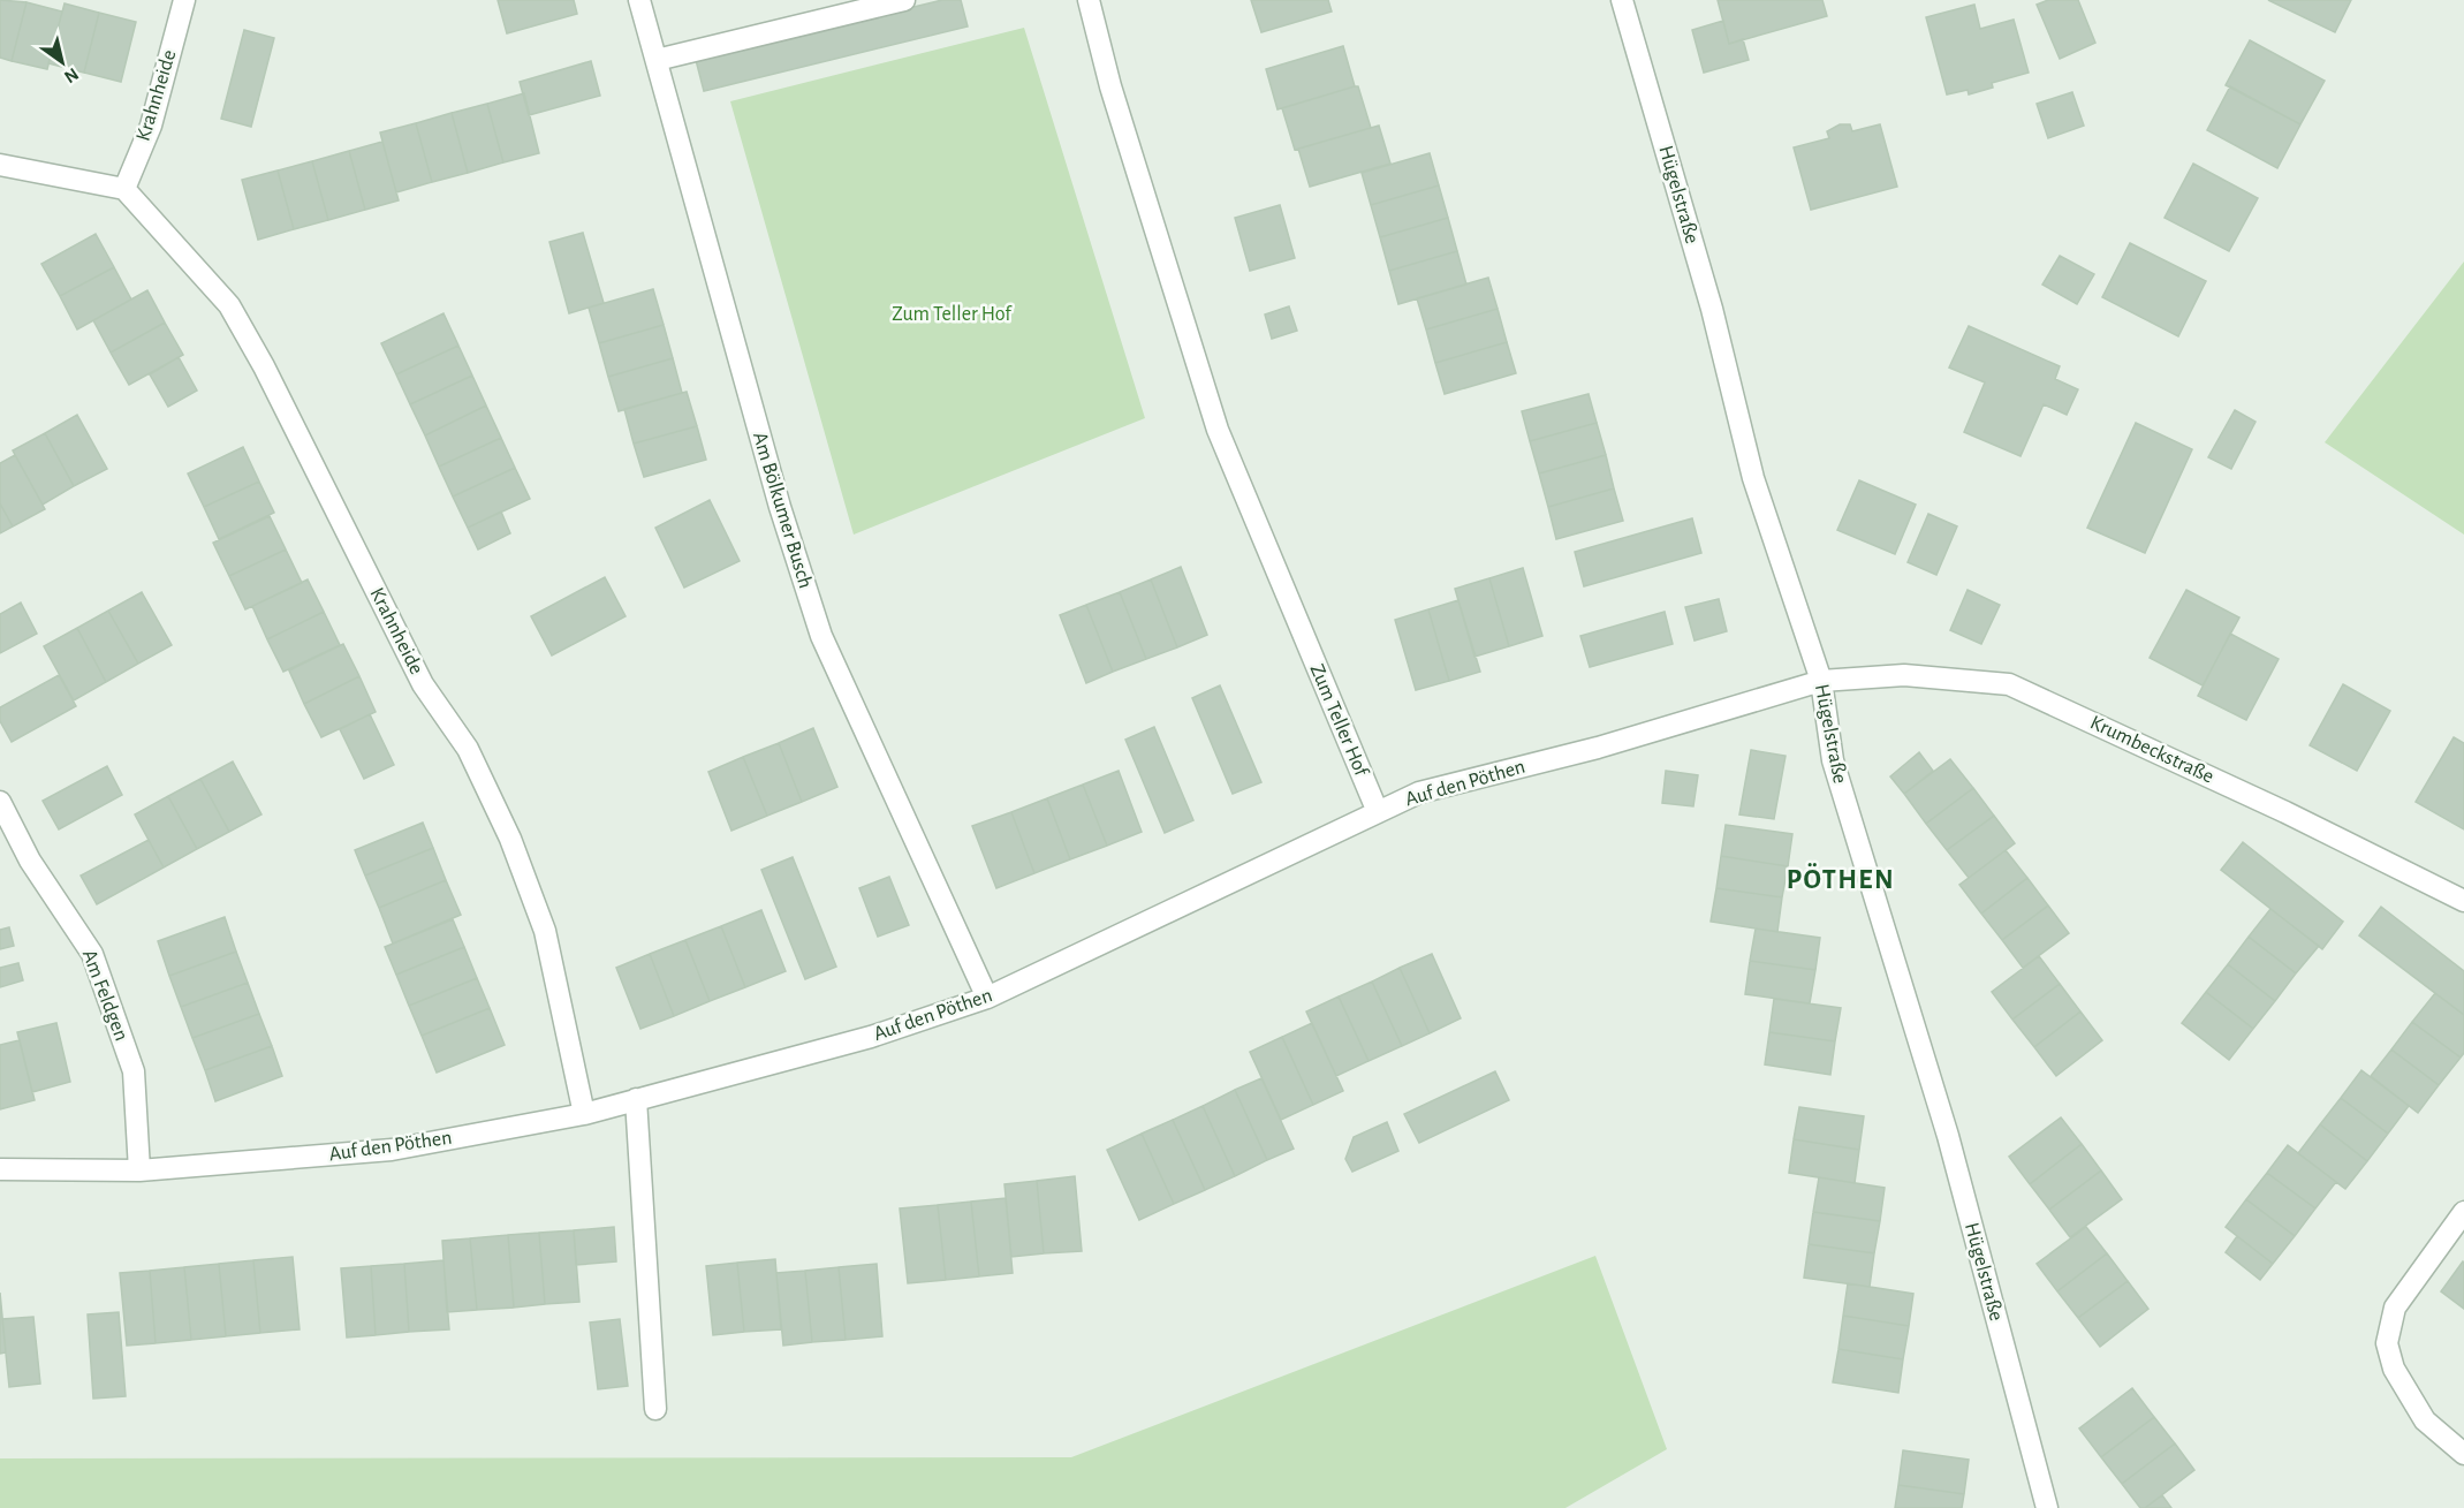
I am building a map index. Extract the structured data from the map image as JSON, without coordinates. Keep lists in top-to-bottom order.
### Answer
{
  "streets": {
    "street": [
      "Krahnheide",
      "Hügelstraße",
      "Am Bölkumer Busch",
      "Zum Teller Hof",
      "Krumbeckstraße",
      "Auf den Pöthen",
      "Am Feldgen"
    ]
  },
  "crossings": [
    ["Krahnheide", "Auf den Pöthen"],
    ["Hügelstraße", "Krumbeckstraße"],
    ["Hügelstraße", "Auf den Pöthen"],
    ["Am Bölkumer Busch", "Auf den Pöthen"],
    ["Zum Teller Hof", "Auf den Pöthen"],
    ["Krumbeckstraße", "Auf den Pöthen"],
    ["Auf den Pöthen", "Am Feldgen"]
  ],
  "districts": ["PÖTHEN"],
  "parks": ["Zum Teller Hof"],
  "north": "bottom right"
}
